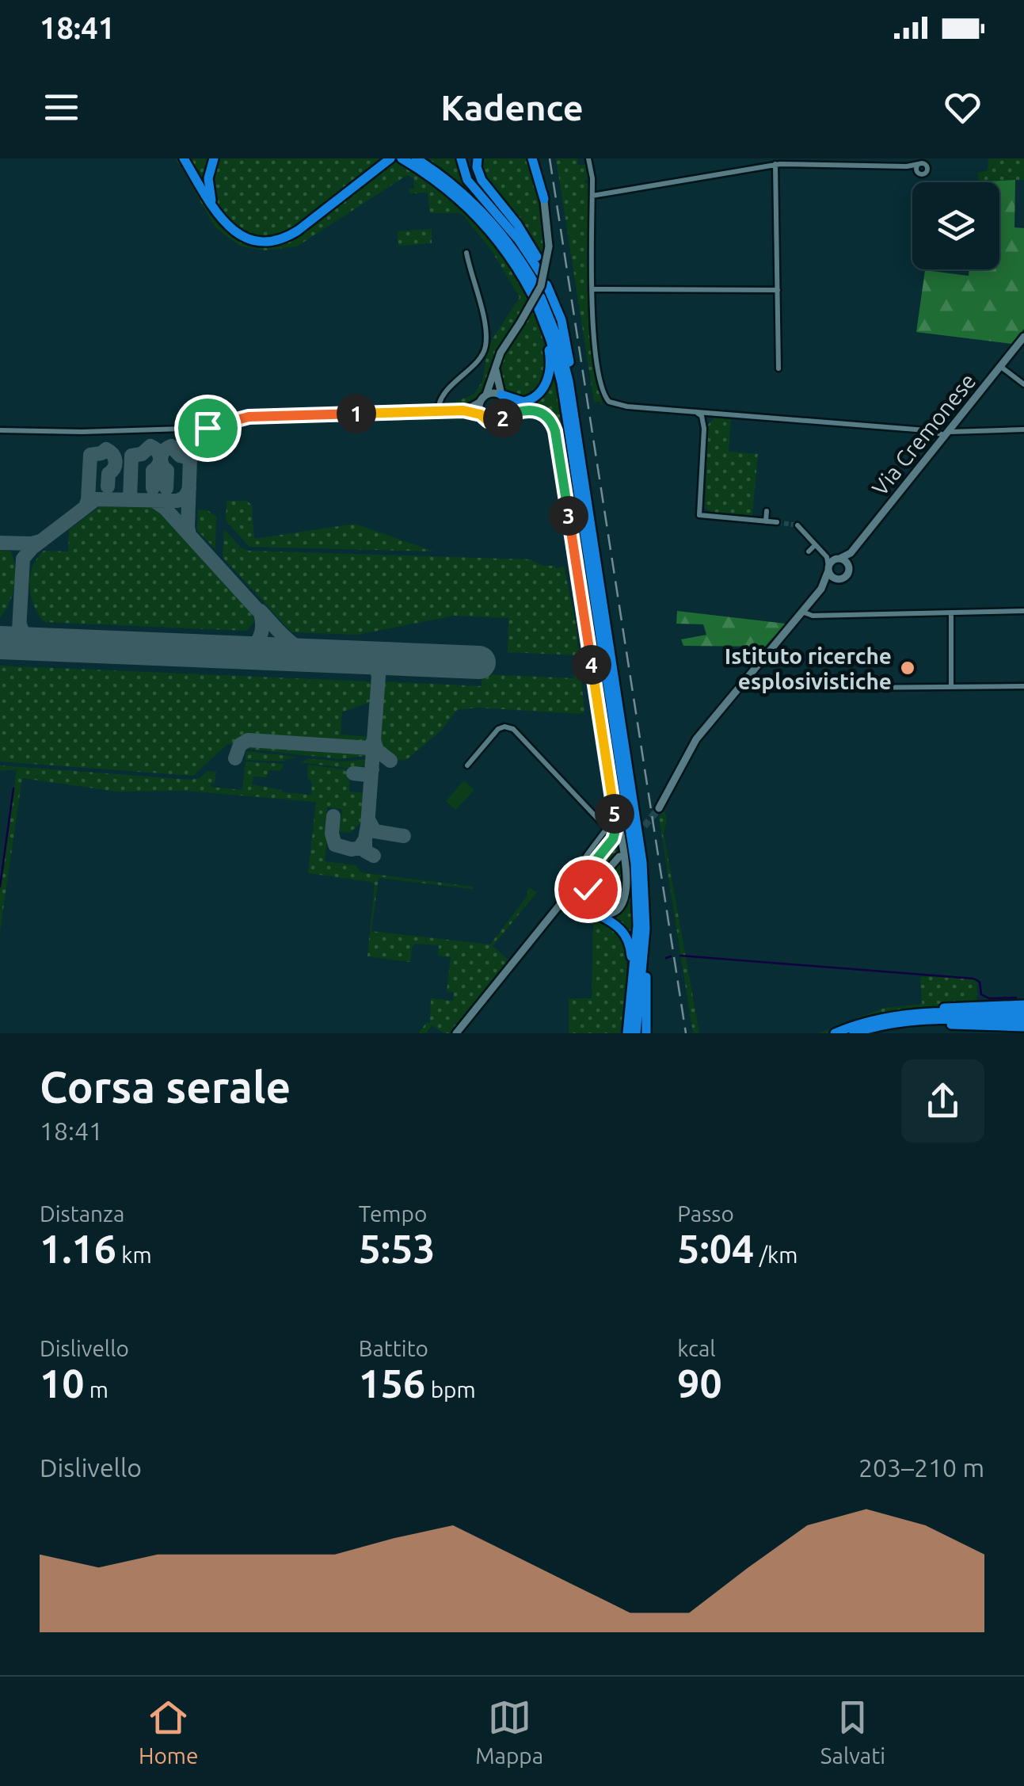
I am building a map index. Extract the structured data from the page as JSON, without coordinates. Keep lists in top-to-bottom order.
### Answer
{
  "streets": {
    "street": ["Via Cremonese"]
  },
  "places": ["Istituto ricerche esplosivistiche"],
  "page": {
    "status": "18:41",
    "header": "Kadence",
    "pins": [
      "1",
      "2",
      "3",
      "4",
      "5"
    ],
    "heading": ["Corsa serale", "18:41"],
    "stats": [
      ["Distanza", "1.16 km"],
      ["Tempo", "5:53"],
      ["Passo", "5:04 /km"],
      ["Dislivello", "10 m"],
      ["Battito", "156 bpm"],
      ["kcal", "90"]
    ],
    "chart": ["Dislivello", "203–210 m"],
    "tabs": ["Home", "Mappa", "Salvati"]
  }
}
